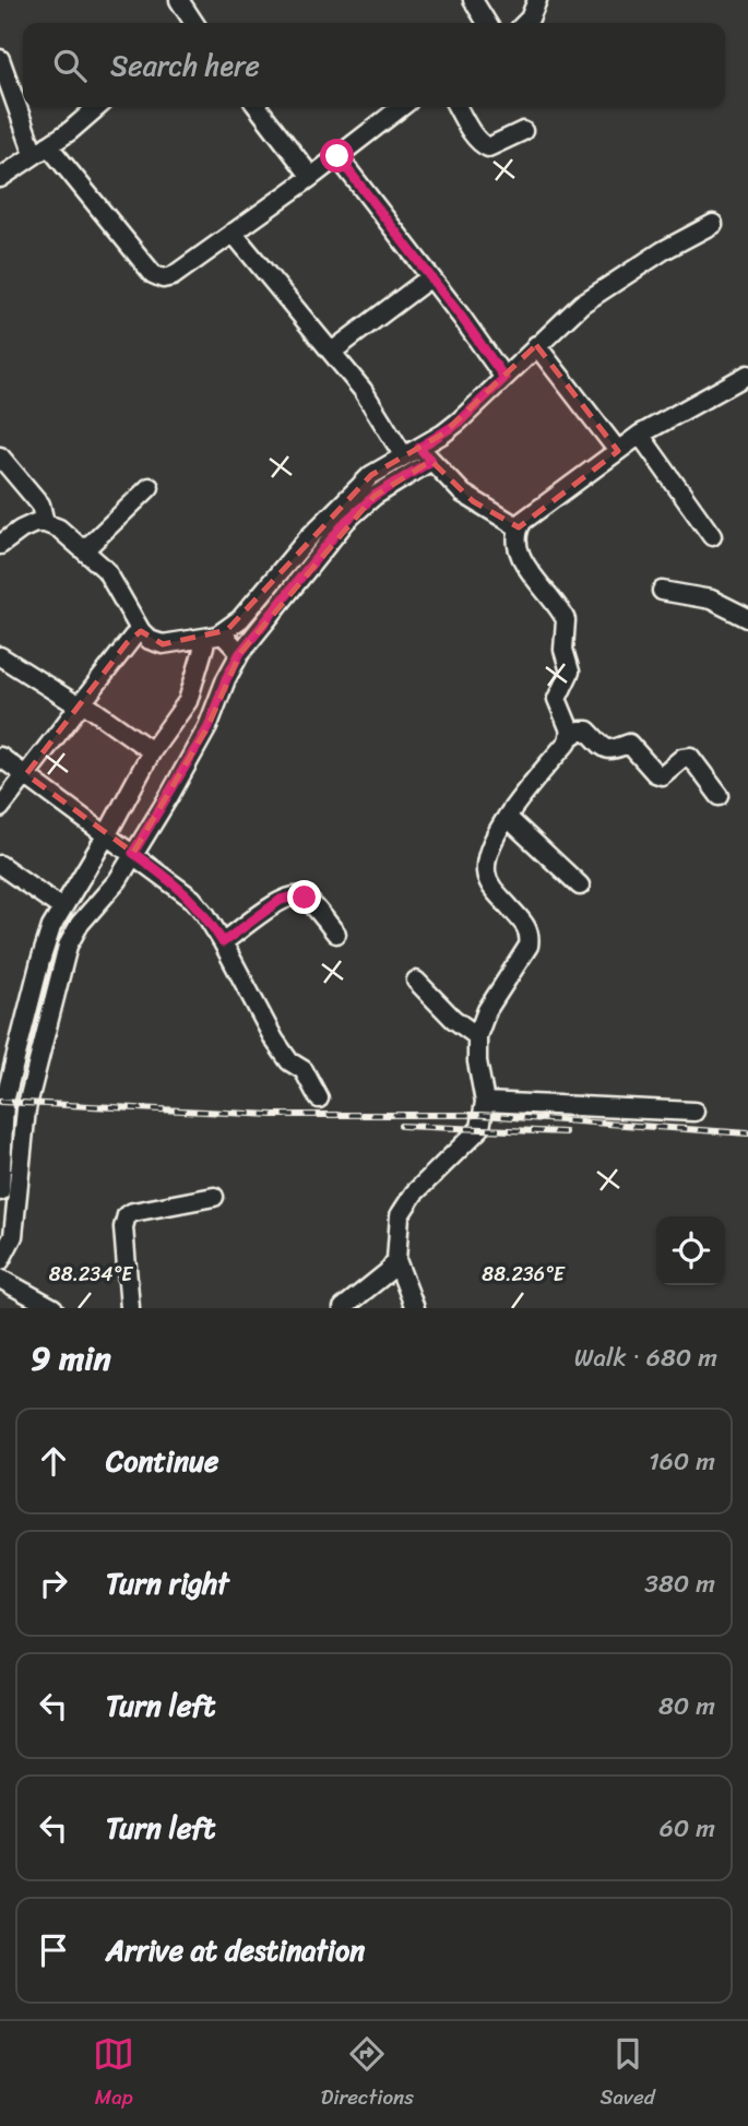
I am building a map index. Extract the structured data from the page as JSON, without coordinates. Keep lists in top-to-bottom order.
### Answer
{
  "page": {
    "search": "Search here",
    "heading": ["9 min", "Walk · 680 m"],
    "list": [
      ["Continue", "160 m"],
      ["Turn right", "380 m"],
      ["Turn left", "80 m"],
      ["Turn left", "60 m"],
      "Arrive at destination"
    ],
    "nav": ["Map", "Directions", "Saved"]
  },
  "coordinates": ["88.234°E", "88.236°E"]
}
